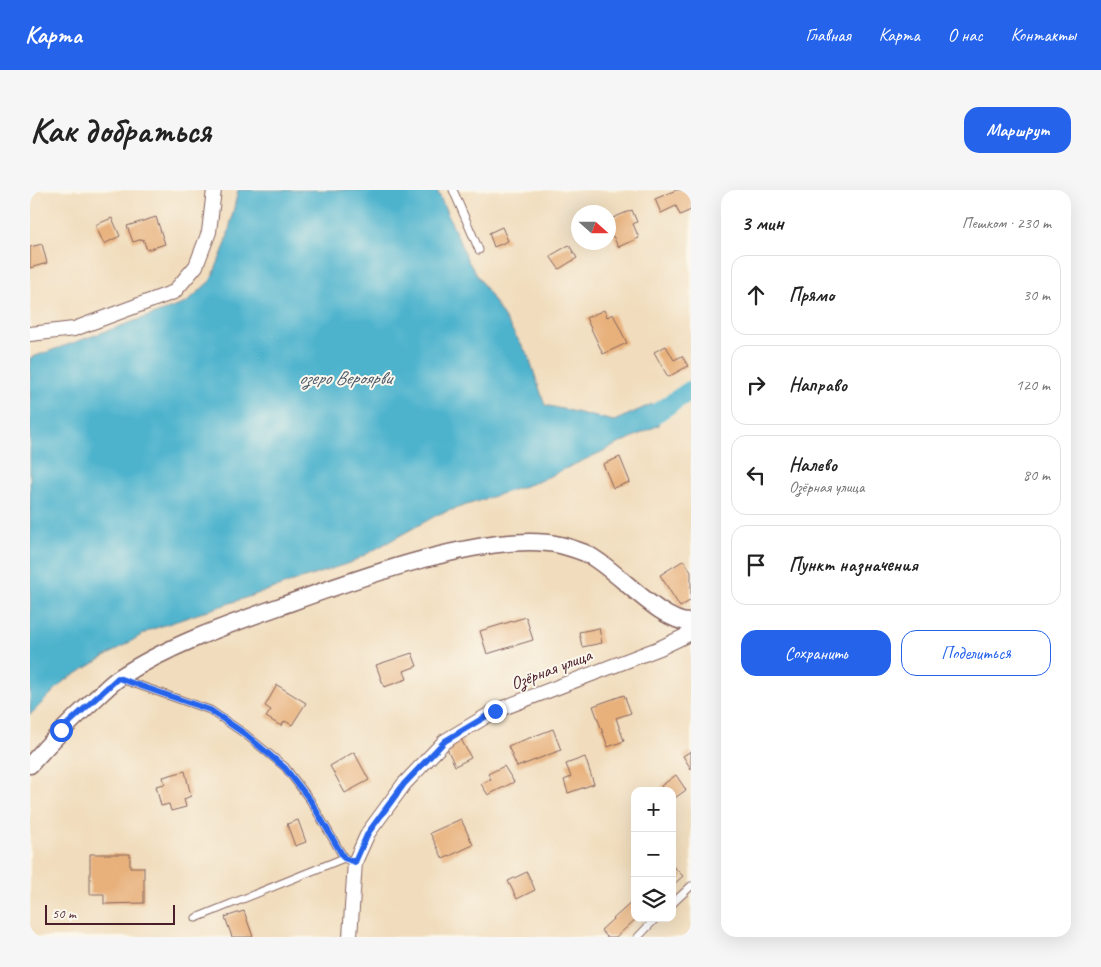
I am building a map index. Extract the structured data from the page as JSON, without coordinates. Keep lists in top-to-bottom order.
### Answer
{
  "streets": {
    "street": ["Озёрная улица"]
  },
  "water": ["озеро Вероярви"],
  "scale_bar": "50 m",
  "north": "right",
  "page": {
    "header": "Карта",
    "nav": [
      "Главная",
      "Карта",
      "О нас",
      "Контакты"
    ],
    "buttons": [
      "Маршрут",
      ["Сохранить", "Поделиться"]
    ],
    "title": "Как добраться",
    "heading": ["3 мин", "Пешком · 230 m"],
    "list": [
      ["Прямо", "30 m"],
      ["Направо", "120 m"],
      ["Налево", "Озёрная улица", "80 m"],
      "Пункт назначения"
    ],
    "map_buttons": ["+", "−"],
    "scale": "50 m"
  }
}
